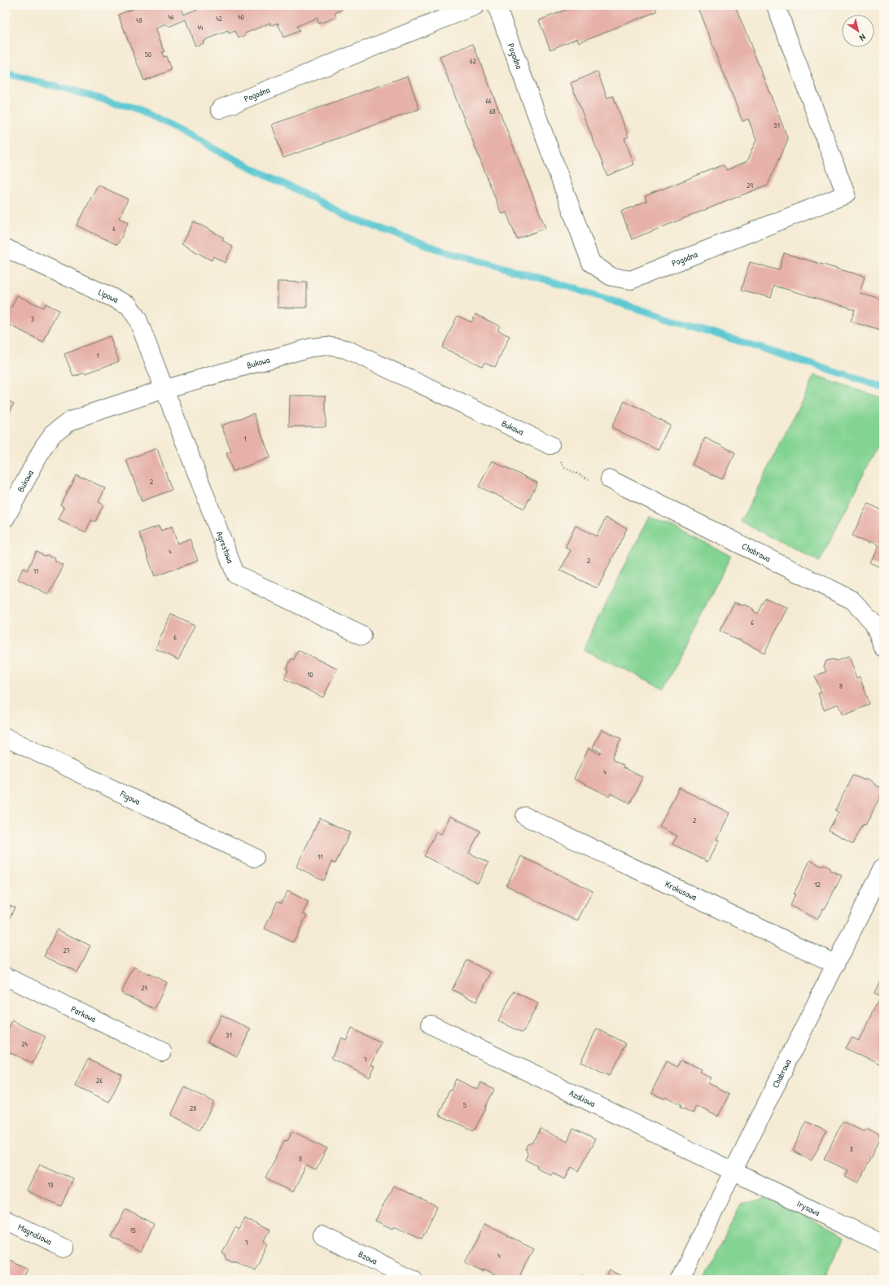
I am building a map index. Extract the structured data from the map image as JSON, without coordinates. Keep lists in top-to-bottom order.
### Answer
{
  "streets": {
    "street": [
      "Pogodna",
      "Lipowa",
      "Bukowa",
      "Agrestowa",
      "Chabrowa",
      "Figowa",
      "Krokusowa",
      "Parkowa",
      "Azaliowa",
      "Irysowa",
      "Magnoliowa",
      "Bzowa"
    ]
  },
  "crossings": [
    ["Lipowa", "Bukowa"],
    ["Lipowa", "Agrestowa"],
    ["Bukowa", "Agrestowa"],
    ["Chabrowa", "Krokusowa"],
    ["Chabrowa", "Azaliowa"],
    ["Chabrowa", "Irysowa"],
    ["Azaliowa", "Irysowa"]
  ],
  "house_numbers": [
    "46",
    "40",
    "42",
    "48",
    "44",
    "50",
    "62",
    "66",
    "68",
    "31",
    "29",
    "6",
    "3",
    "1",
    "1",
    "2",
    "4",
    "2",
    "11",
    "6",
    "6",
    "10",
    "8",
    "4",
    "2",
    "11",
    "12",
    "27",
    "29",
    "31",
    "24",
    "7",
    "26",
    "5",
    "28",
    "8",
    "8",
    "13",
    "15",
    "7",
    "4"
  ],
  "north": "bottom right"
}
